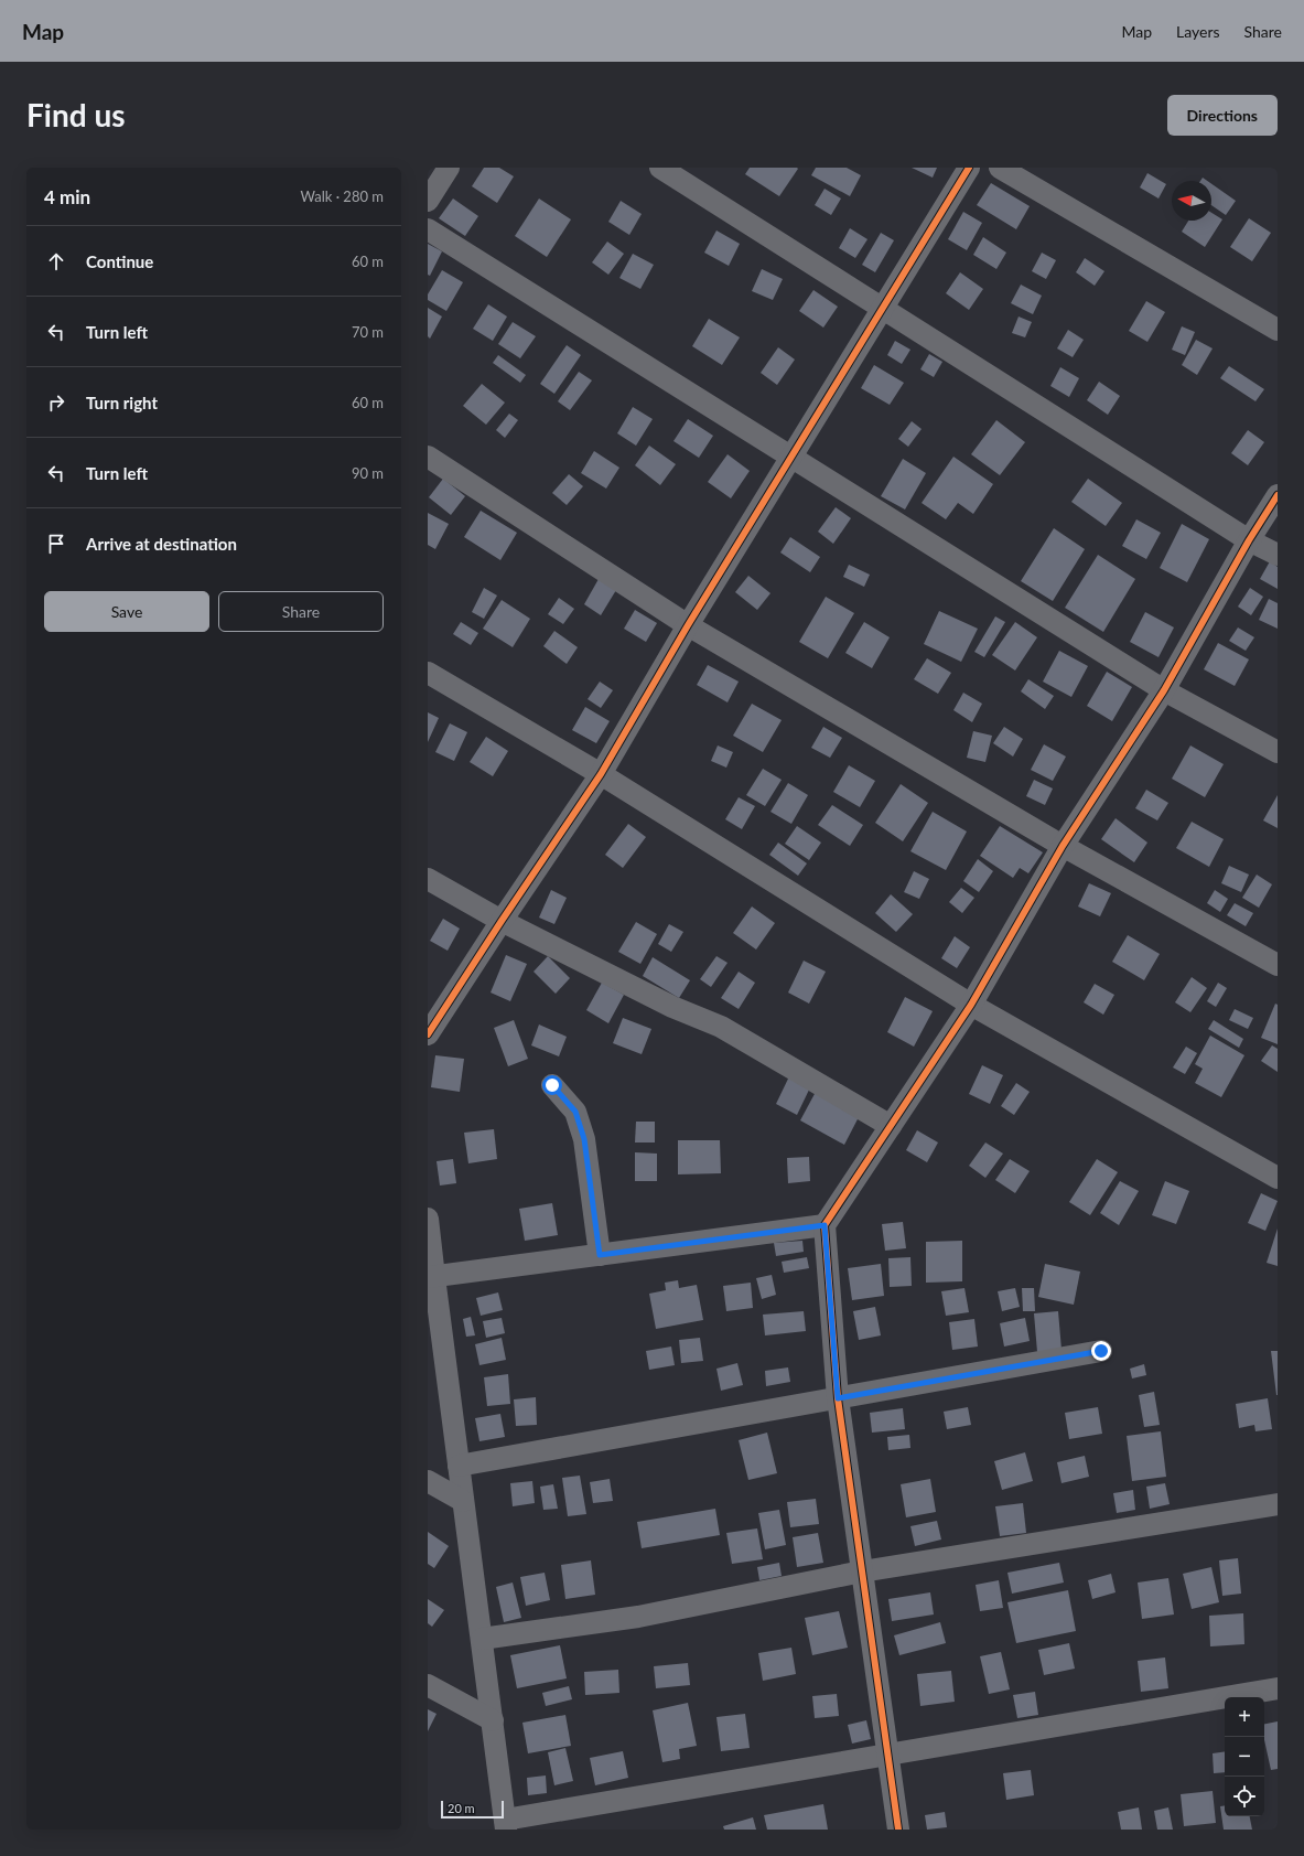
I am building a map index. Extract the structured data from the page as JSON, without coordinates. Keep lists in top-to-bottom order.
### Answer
{
  "scale_bar": "20 m",
  "north": "left",
  "page": {
    "header": "Map",
    "nav": ["Map", "Layers", "Share"],
    "buttons": [
      "Directions",
      ["Save", "Share"]
    ],
    "title": "Find us",
    "heading": ["4 min", "Walk · 280 m"],
    "list": [
      ["Continue", "60 m"],
      ["Turn left", "70 m"],
      ["Turn right", "60 m"],
      ["Turn left", "90 m"],
      "Arrive at destination"
    ],
    "map_buttons": ["+", "−"],
    "scale": "20 m"
  }
}
